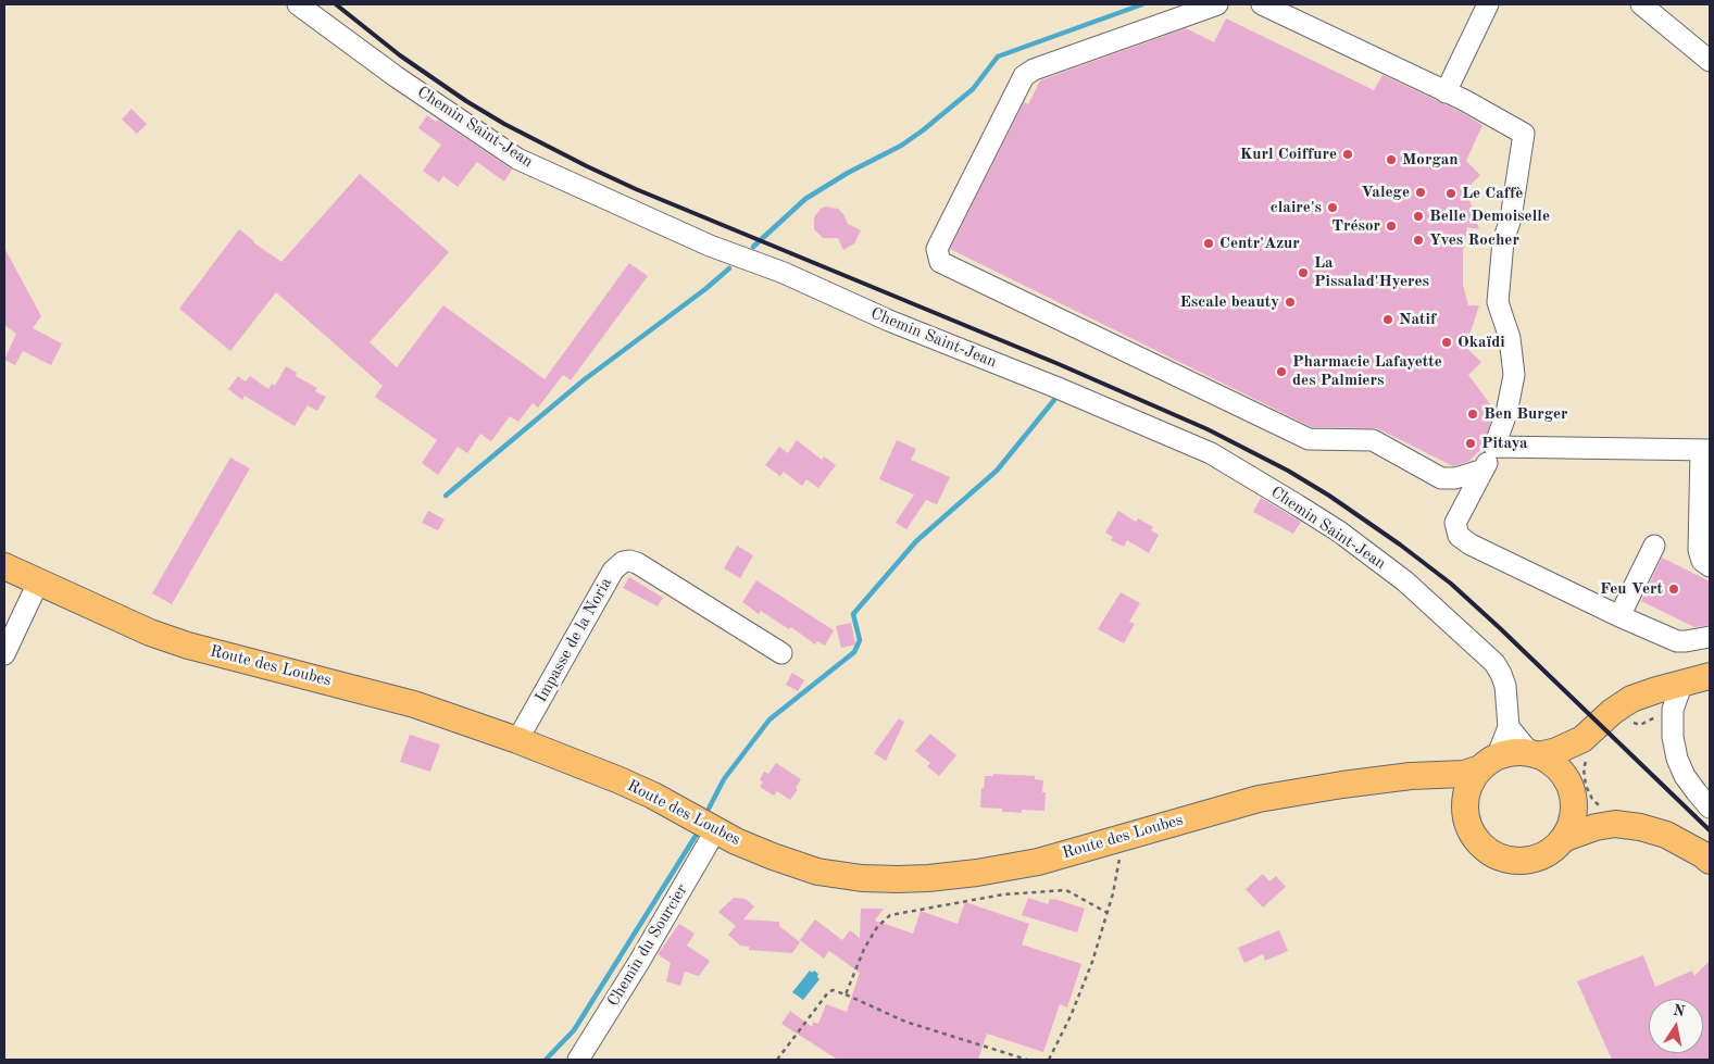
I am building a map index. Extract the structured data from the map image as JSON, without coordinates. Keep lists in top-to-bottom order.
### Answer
{
  "streets": {
    "main road": ["Route des Loubes"],
    "street": ["Chemin Saint-Jean", "Impasse de la Noria", "Chemin du Sourcier"]
  },
  "crossings": [
    ["Chemin Saint-Jean", "Route des Loubes"],
    ["Impasse de la Noria", "Route des Loubes"],
    ["Route des Loubes", "Chemin du Sourcier"]
  ],
  "places": [
    "Kurl Coiffure",
    "Morgan",
    "Valege",
    "Le Caffè",
    "claire's",
    "Belle Demoiselle",
    "Trésor",
    "Yves Rocher",
    "Centr'Azur",
    "La Pissalad'Hyeres",
    "Escale beauty",
    "Natif",
    "Okaïdi",
    "Pharmacie Lafayette des Palmiers",
    "Ben Burger",
    "Pitaya",
    "Feu Vert"
  ],
  "north": "top"
}
